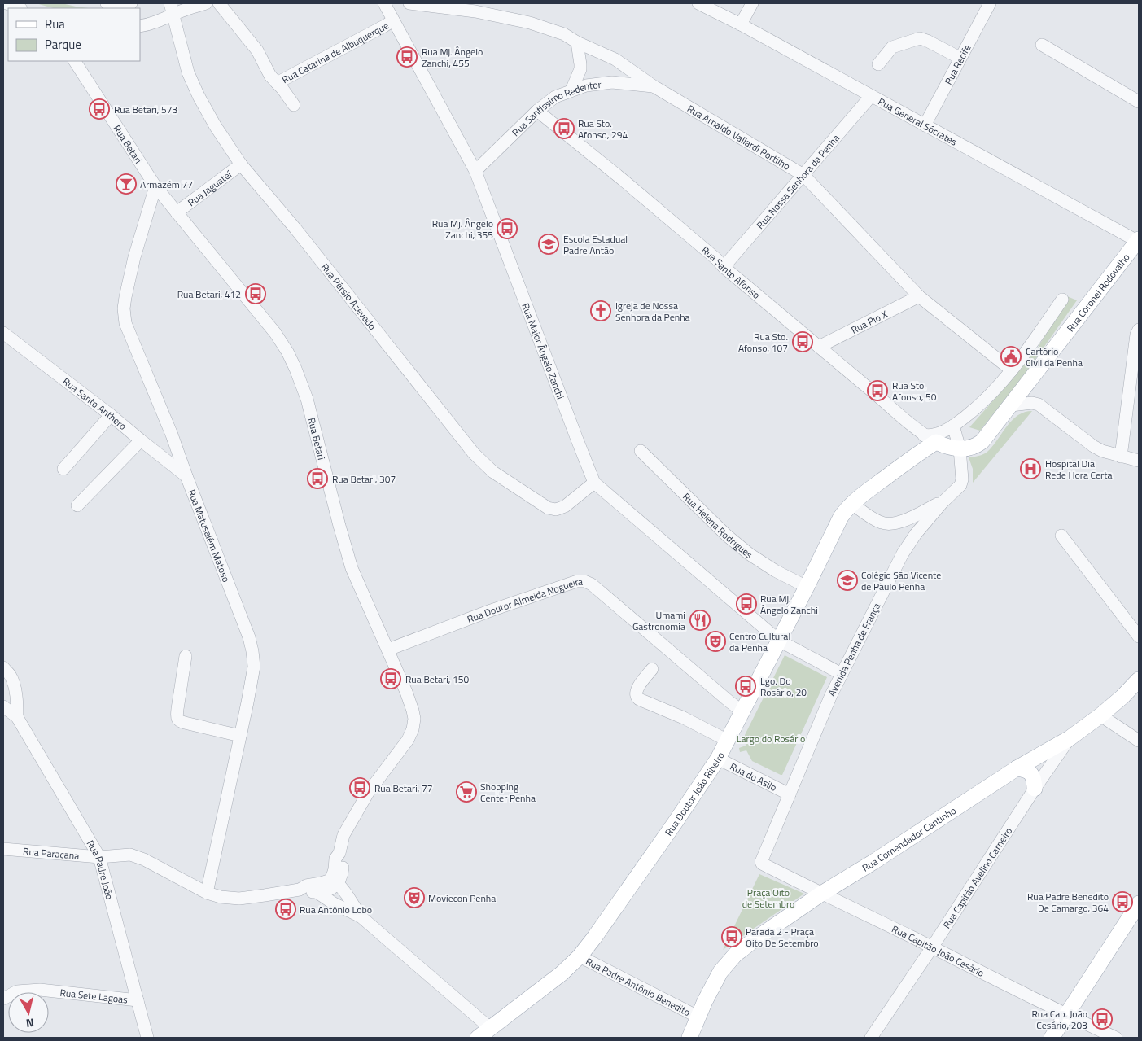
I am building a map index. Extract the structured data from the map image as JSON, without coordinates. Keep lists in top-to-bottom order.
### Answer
{
  "streets": {
    "main road": ["Rua Coronel Rodovalho", "Rua Doutor João Ribeiro", "Rua Comendador Cantinho"],
    "street": [
      "Rua Catarina de Albuquerque",
      "Rua Recife",
      "Rua Santíssimo Redentor",
      "Rua General Sócrates",
      "Rua Arnaldo Vallardi Portilho",
      "Rua Betari",
      "Rua Nossa Senhora da Penha",
      "Rua Jaguateí",
      "Rua Santo Afonso",
      "Rua Pérsio Azevedo",
      "Rua Pio X",
      "Rua Major Ângelo Zanchi",
      "Rua Santo Anthero",
      "Rua Helena Rodrigues",
      "Rua Matusalém Matoso",
      "Rua Doutor Almeida Nogueira",
      "Avenida Penha de França",
      "Rua do Asilo",
      "Rua Paracana",
      "Rua Padre João",
      "Rua Capitão Avelino Carneiro",
      "Rua Capitão João Cesário",
      "Rua Padre Antônio Benedito",
      "Rua Sete Lagoas"
    ]
  },
  "crossings": [
    ["Rua Catarina de Albuquerque", "Rua Major Ângelo Zanchi"],
    ["Rua Recife", "Rua General Sócrates"],
    ["Rua Santíssimo Redentor", "Rua Arnaldo Vallardi Portilho"],
    ["Rua Santíssimo Redentor", "Rua Santo Afonso"],
    ["Rua Santíssimo Redentor", "Rua Major Ângelo Zanchi"],
    ["Rua General Sócrates", "Rua Nossa Senhora da Penha"],
    ["Rua General Sócrates", "Rua Coronel Rodovalho"],
    ["Rua Arnaldo Vallardi Portilho", "Rua Nossa Senhora da Penha"],
    ["Rua Arnaldo Vallardi Portilho", "Rua Pio X"],
    ["Rua Betari", "Rua Jaguateí"],
    ["Rua Betari", "Rua Matusalém Matoso"],
    ["Rua Betari", "Rua Doutor Almeida Nogueira"],
    ["Rua Nossa Senhora da Penha", "Rua Santo Afonso"],
    ["Rua Jaguateí", "Rua Pérsio Azevedo"],
    ["Rua Santo Afonso", "Rua Pio X"],
    ["Rua Santo Afonso", "Rua Doutor João Ribeiro"],
    ["Rua Coronel Rodovalho", "Avenida Penha de França"],
    ["Rua Pérsio Azevedo", "Rua Major Ângelo Zanchi"],
    ["Rua Major Ângelo Zanchi", "Rua Doutor João Ribeiro"],
    ["Rua Santo Anthero", "Rua Matusalém Matoso"],
    ["Rua Helena Rodrigues", "Rua Doutor João Ribeiro"],
    ["Rua Doutor Almeida Nogueira", "Rua Doutor João Ribeiro"],
    ["Avenida Penha de França", "Rua do Asilo"],
    ["Avenida Penha de França", "Rua Capitão João Cesário"],
    ["Rua do Asilo", "Rua Doutor João Ribeiro"],
    ["Rua Doutor João Ribeiro", "Rua Padre Antônio Benedito"],
    ["Rua Comendador Cantinho", "Rua Capitão Avelino Carneiro"],
    ["Rua Comendador Cantinho", "Rua Capitão João Cesário"],
    ["Rua Comendador Cantinho", "Rua Padre Antônio Benedito"],
    ["Rua Paracana", "Rua Padre João"],
    ["Rua Padre João", "Rua Sete Lagoas"],
    ["Rua Capitão Avelino Carneiro", "Rua Capitão João Cesário"]
  ],
  "parks": ["Largo do Rosário", "Praça Oito de Setembro"],
  "places": {
    "bus stop": [
      "Rua Mj. Ângelo Zanchi, 455",
      "Rua Betari, 573",
      "Rua Sto. Afonso, 294",
      "Rua Mj. Ângelo Zanchi, 355",
      "Rua Betari, 412",
      "Rua Sto. Afonso, 107",
      "Rua Sto. Afonso, 50",
      "Rua Betari, 307",
      "Rua Mj. Ângelo Zanchi",
      "Rua Betari, 150",
      "Lgo. Do Rosário, 20",
      "Rua Betari, 77",
      "Rua Padre Benedito De Camargo, 364",
      "Rua Antônio Lobo",
      "Parada 2 - Praça Oito De Setembro",
      "Rua Cap. João Cesário, 203"
    ],
    "bar": ["Armazém 77"],
    "school or university": ["Escola Estadual Padre Antão", "Colégio São Vicente de Paulo Penha"],
    "church": ["Igreja de Nossa Senhora da Penha"],
    "public building": ["Cartório Civil da Penha"],
    "hospital": ["Hospital Dia Rede Hora Certa"],
    "restaurant": ["Umami Gastronomia"],
    "theatre": ["Centro Cultural da Penha", "Moviecon Penha"],
    "supermarket": ["Shopping Center Penha"]
  },
  "legend": ["Rua", "Parque"],
  "north": "bottom"
}
